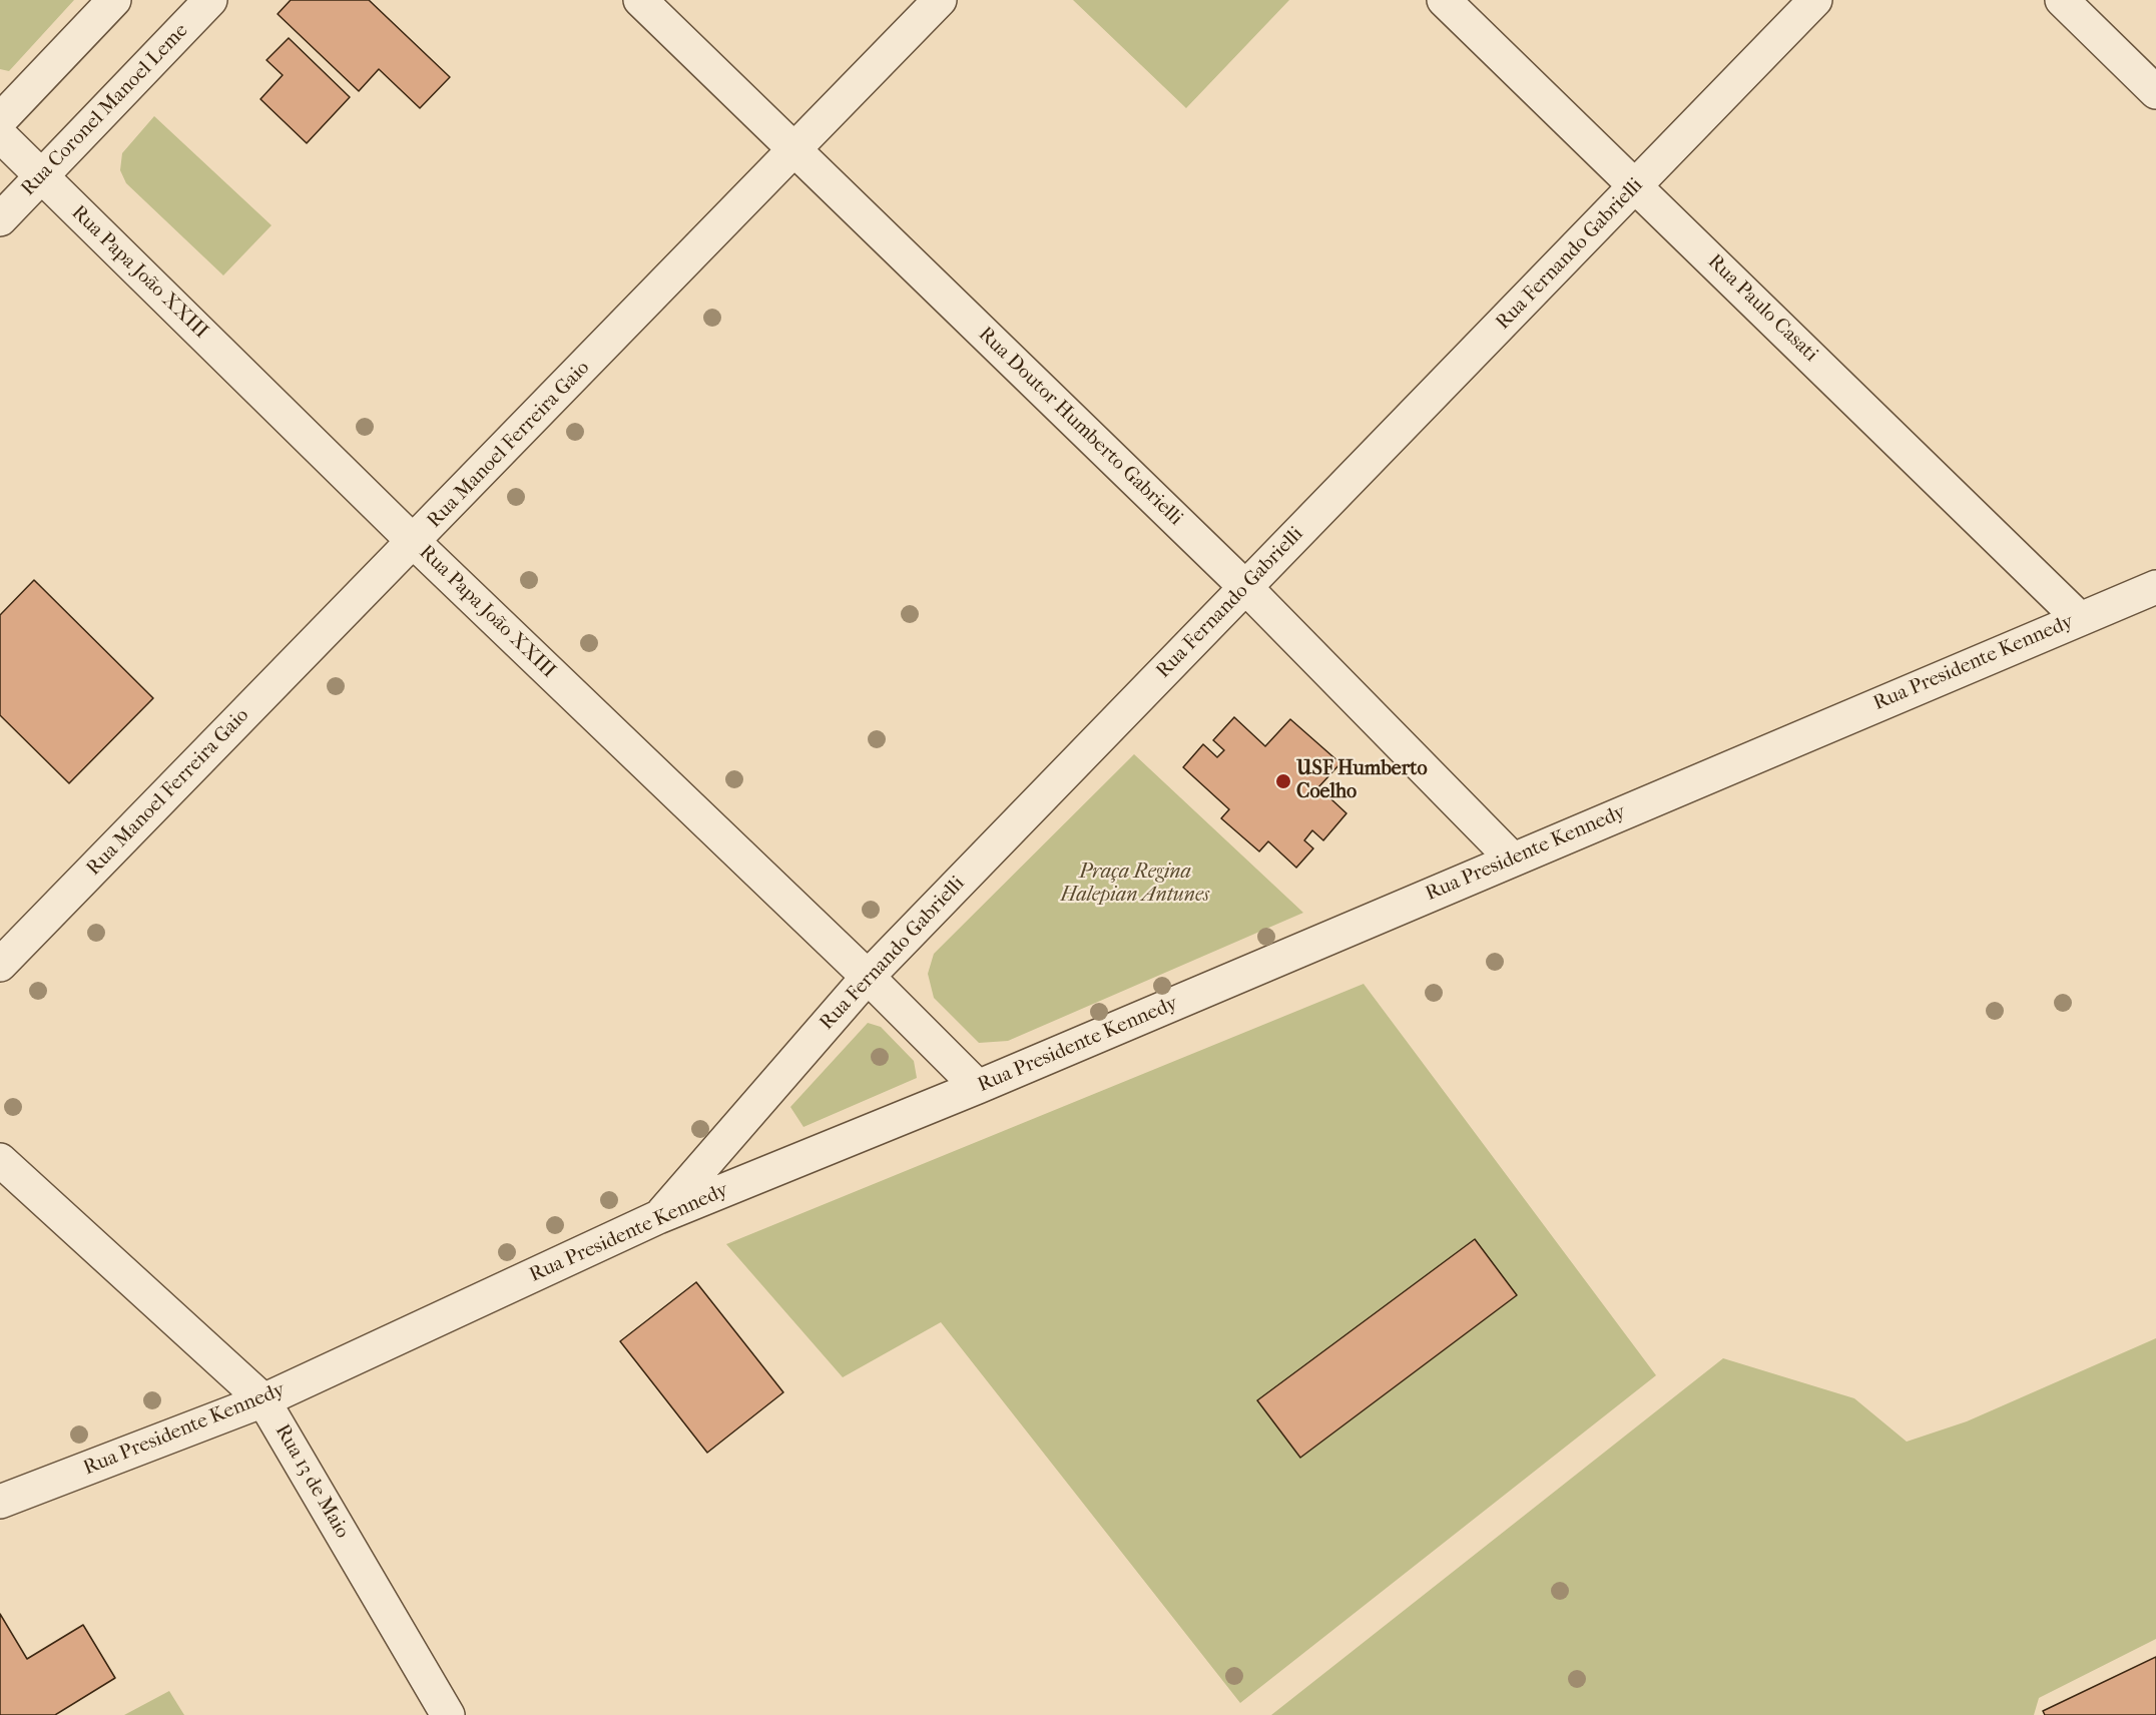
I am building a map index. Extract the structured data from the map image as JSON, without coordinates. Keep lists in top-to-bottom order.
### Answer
{
  "streets": {
    "street": [
      "Rua Coronel Manoel Leme",
      "Rua Fernando Gabrielli",
      "Rua Papa João XXIII",
      "Rua Paulo Casati",
      "Rua Doutor Humberto Gabrielli",
      "Rua Manoel Ferreira Gaio",
      "Rua Presidente Kennedy",
      "Rua 13 de Maio"
    ]
  },
  "crossings": [
    ["Rua Coronel Manoel Leme", "Rua Papa João XXIII"],
    ["Rua Fernando Gabrielli", "Rua Papa João XXIII"],
    ["Rua Fernando Gabrielli", "Rua Paulo Casati"],
    ["Rua Fernando Gabrielli", "Rua Doutor Humberto Gabrielli"],
    ["Rua Fernando Gabrielli", "Rua Presidente Kennedy"],
    ["Rua Papa João XXIII", "Rua Manoel Ferreira Gaio"],
    ["Rua Papa João XXIII", "Rua Presidente Kennedy"],
    ["Rua Paulo Casati", "Rua Presidente Kennedy"],
    ["Rua Doutor Humberto Gabrielli", "Rua Manoel Ferreira Gaio"],
    ["Rua Doutor Humberto Gabrielli", "Rua Presidente Kennedy"],
    ["Rua Presidente Kennedy", "Rua 13 de Maio"]
  ],
  "parks": ["Praça Regina Halepian Antunes"],
  "places": ["USF Humberto Coelho"]
}
